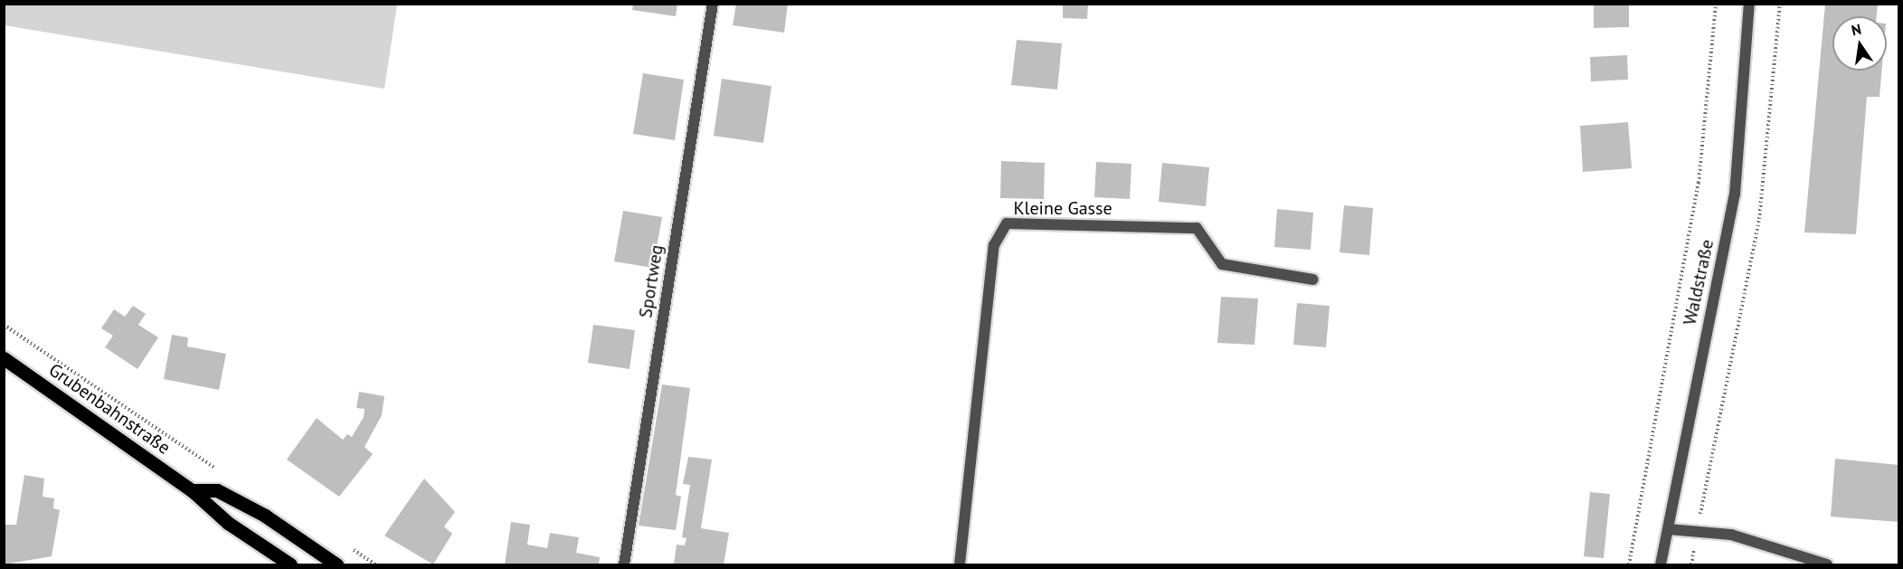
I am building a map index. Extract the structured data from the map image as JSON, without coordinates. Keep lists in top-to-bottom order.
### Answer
{
  "streets": {
    "main road": ["Grubenbahnstraße"],
    "street": ["Kleine Gasse", "Sportweg", "Waldstraße"]
  },
  "north": "top"
}
